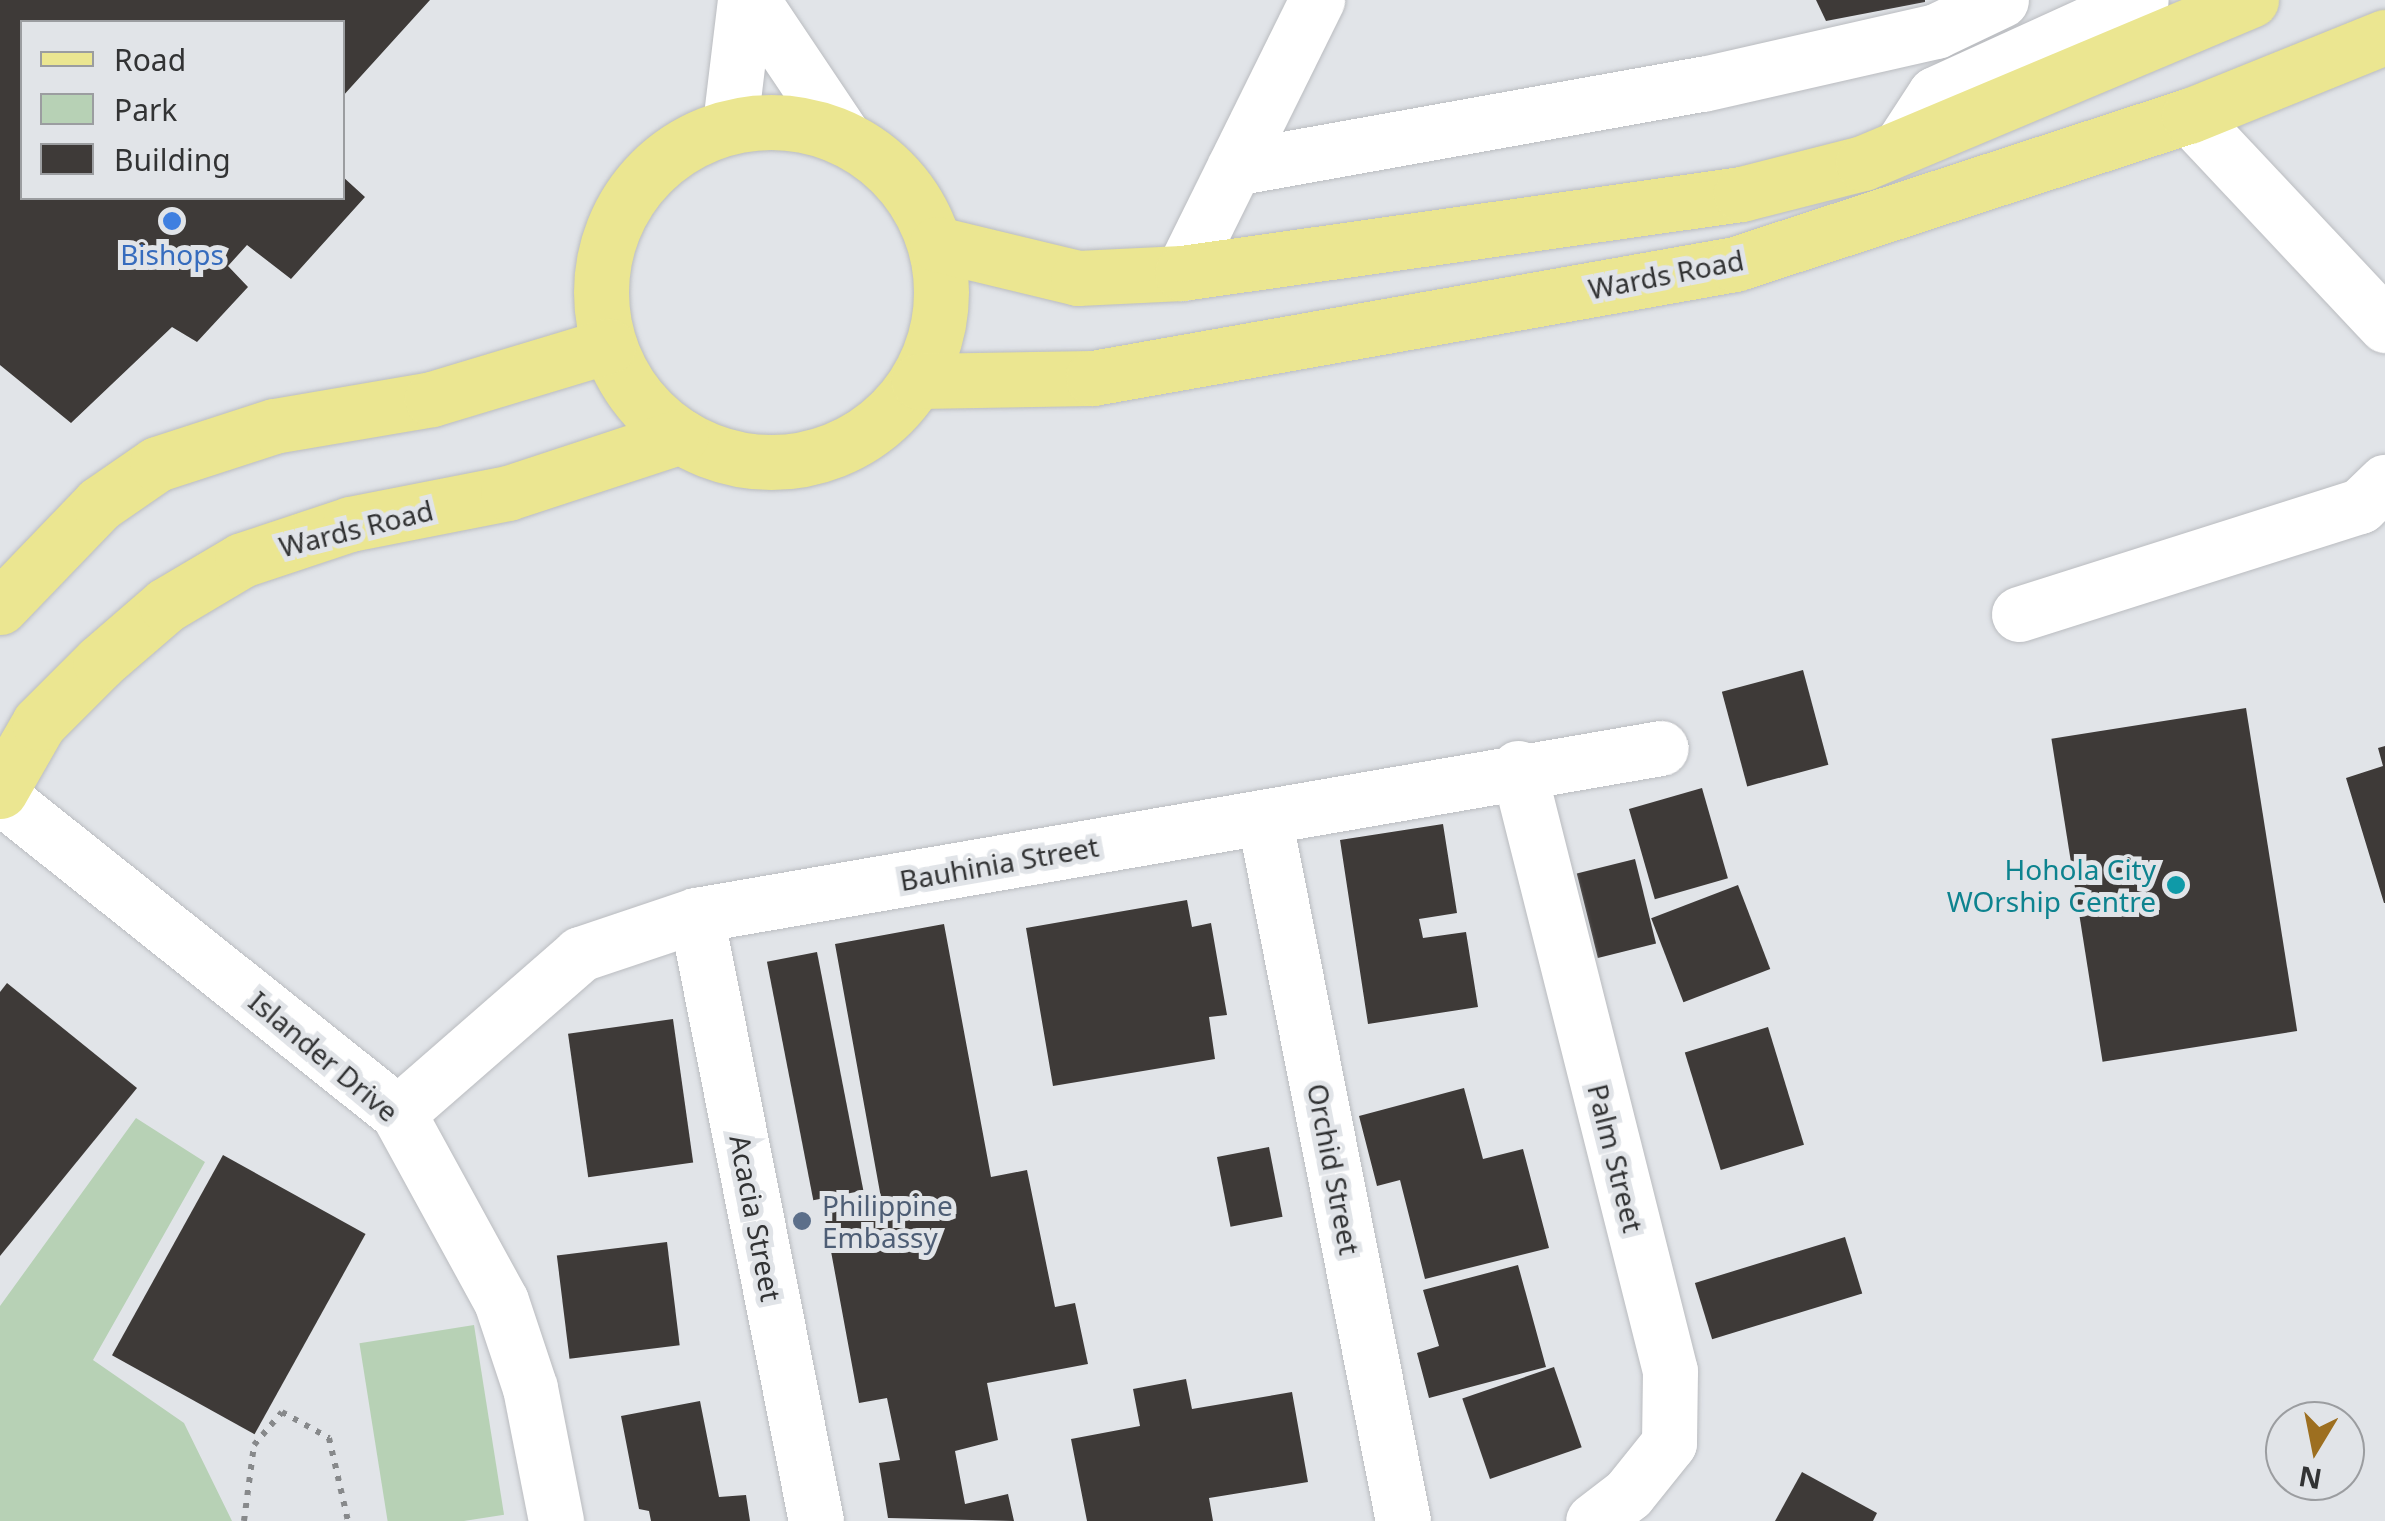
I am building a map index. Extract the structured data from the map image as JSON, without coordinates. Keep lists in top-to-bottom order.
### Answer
{
  "streets": {
    "main road": ["Wards Road"],
    "street": [
      "Bauhinia Street",
      "Islander Drive",
      "Palm Street",
      "Orchid Street",
      "Acacia Street"
    ]
  },
  "crossings": [
    ["Wards Road", "Islander Drive"],
    ["Bauhinia Street", "Islander Drive"],
    ["Bauhinia Street", "Palm Street"],
    ["Bauhinia Street", "Orchid Street"],
    ["Bauhinia Street", "Acacia Street"]
  ],
  "places": ["Bishops", "Hohola City WOrship Centre", "Philippine Embassy"],
  "legend": ["Road", "Park", "Building"],
  "north": "bottom"
}
